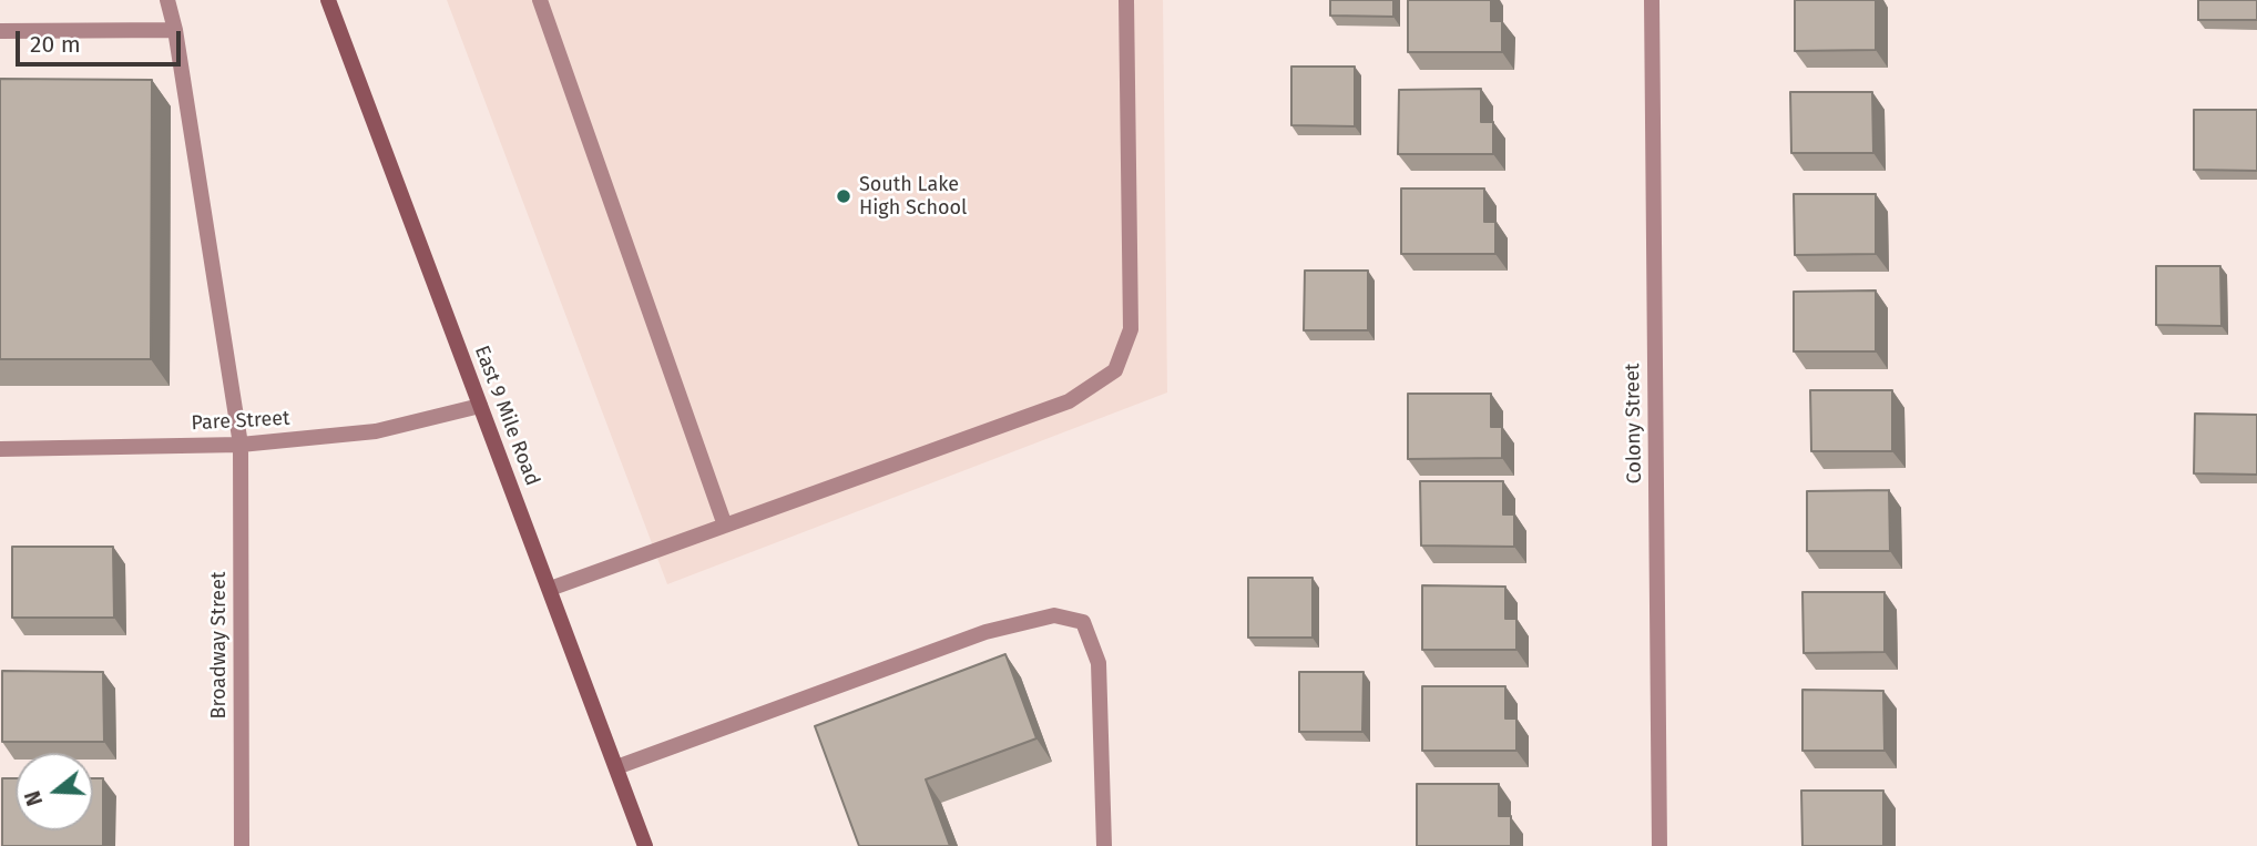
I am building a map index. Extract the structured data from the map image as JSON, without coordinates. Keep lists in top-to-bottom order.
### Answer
{
  "streets": {
    "main road": ["East 9 Mile Road"],
    "street": ["Pare Street", "Colony Street", "Broadway Street"]
  },
  "crossings": [
    ["East 9 Mile Road", "Pare Street"],
    ["Pare Street", "Broadway Street"]
  ],
  "places": ["South Lake High School"],
  "scale_bar": "20 m",
  "north": "left"
}
